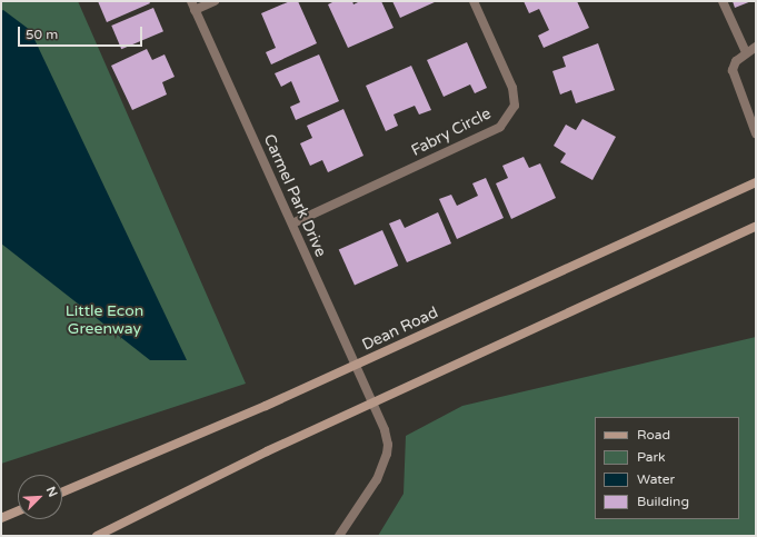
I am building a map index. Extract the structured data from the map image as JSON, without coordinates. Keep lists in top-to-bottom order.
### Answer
{
  "streets": {
    "main road": ["Dean Road"],
    "street": ["Fabry Circle", "Carmel Park Drive"]
  },
  "crossings": [
    ["Fabry Circle", "Carmel Park Drive"],
    ["Carmel Park Drive", "Dean Road"]
  ],
  "parks": ["Little Econ Greenway"],
  "legend": [
    "Road",
    "Park",
    "Water",
    "Building"
  ],
  "scale_bar": "50 m",
  "north": "top right"
}
